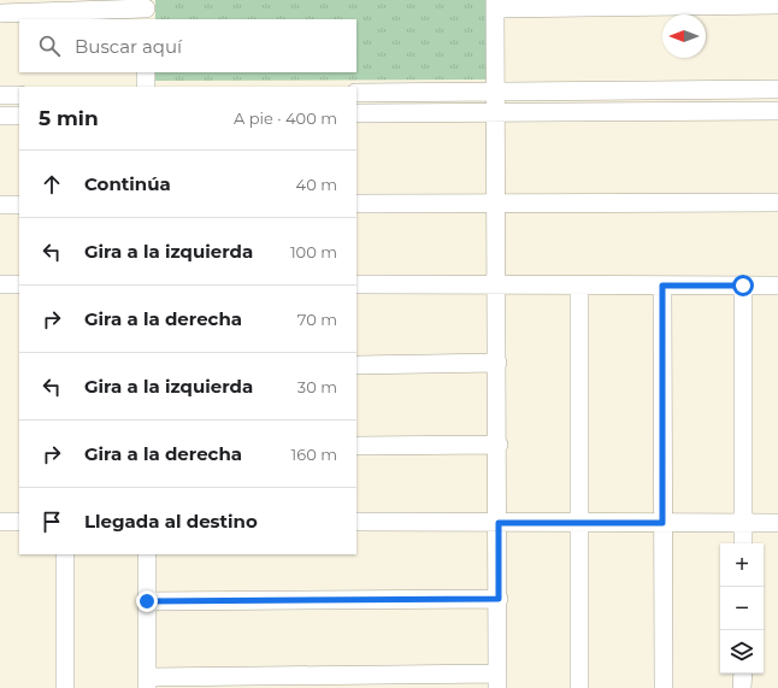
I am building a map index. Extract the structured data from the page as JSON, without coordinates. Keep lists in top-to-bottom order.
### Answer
{
  "north": "left",
  "page": {
    "search": "Buscar aquí",
    "heading": ["5 min", "A pie · 400 m"],
    "list": [
      ["Continúa", "40 m"],
      ["Gira a la izquierda", "100 m"],
      ["Gira a la derecha", "70 m"],
      ["Gira a la izquierda", "30 m"],
      ["Gira a la derecha", "160 m"],
      "Llegada al destino"
    ],
    "map_buttons": ["+", "−"]
  }
}
